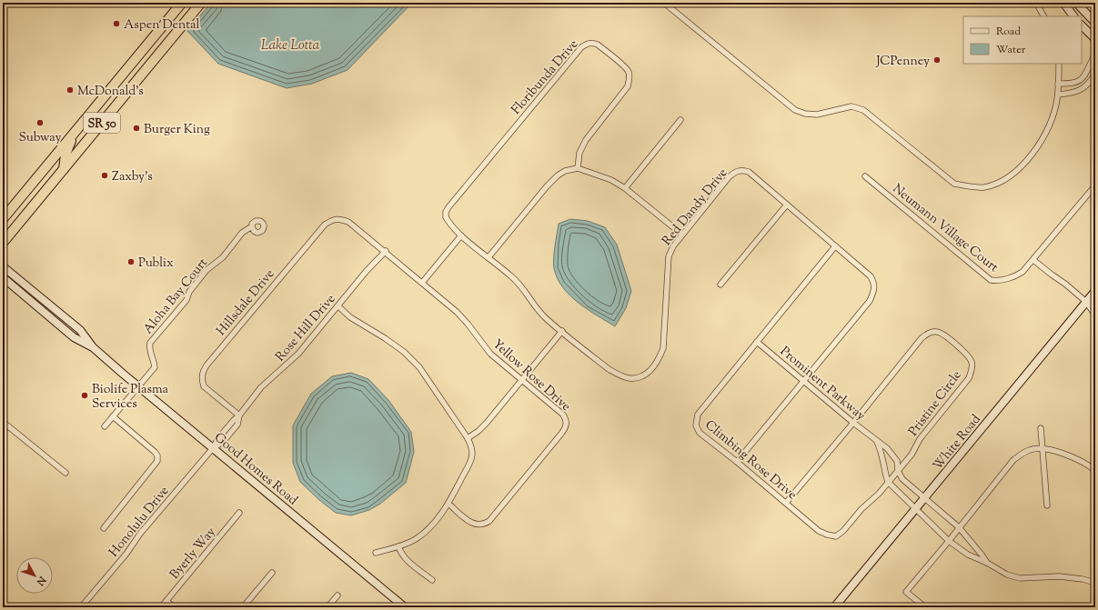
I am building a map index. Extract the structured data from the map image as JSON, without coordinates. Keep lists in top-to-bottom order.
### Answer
{
  "streets": {
    "highway": ["SR 50"],
    "street": [
      "Floribunda Drive",
      "Red Dandy Drive",
      "Neumann Village Court",
      "Aloha Bay Court",
      "Hillsdale Drive",
      "Rose Hill Drive",
      "Yellow Rose Drive",
      "Prominent Parkway",
      "Pristine Circle",
      "White Road",
      "Climbing Rose Drive",
      "Good Homes Road",
      "Honolulu Drive",
      "Byerly Way"
    ]
  },
  "crossings": [
    ["Floribunda Drive", "Red Dandy Drive"],
    ["Red Dandy Drive", "Prominent Parkway"],
    ["Red Dandy Drive", "Climbing Rose Drive"],
    ["Aloha Bay Court", "Good Homes Road"],
    ["Hillsdale Drive", "Rose Hill Drive"],
    ["Hillsdale Drive", "Yellow Rose Drive"],
    ["Rose Hill Drive", "Yellow Rose Drive"],
    ["Rose Hill Drive", "Good Homes Road"],
    ["Rose Hill Drive", "Honolulu Drive"],
    ["Prominent Parkway", "Pristine Circle"],
    ["Prominent Parkway", "White Road"],
    ["Prominent Parkway", "Climbing Rose Drive"],
    ["Pristine Circle", "Climbing Rose Drive"],
    ["Good Homes Road", "Honolulu Drive"]
  ],
  "water": ["Lake Lotta"],
  "places": [
    "Aspen Dental",
    "JCPenney",
    "McDonald's",
    "Subway",
    "Burger King",
    "Zaxby's",
    "Publix",
    "Biolife Plasma Services"
  ],
  "legend": ["Road", "Water"],
  "north": "bottom right"
}
